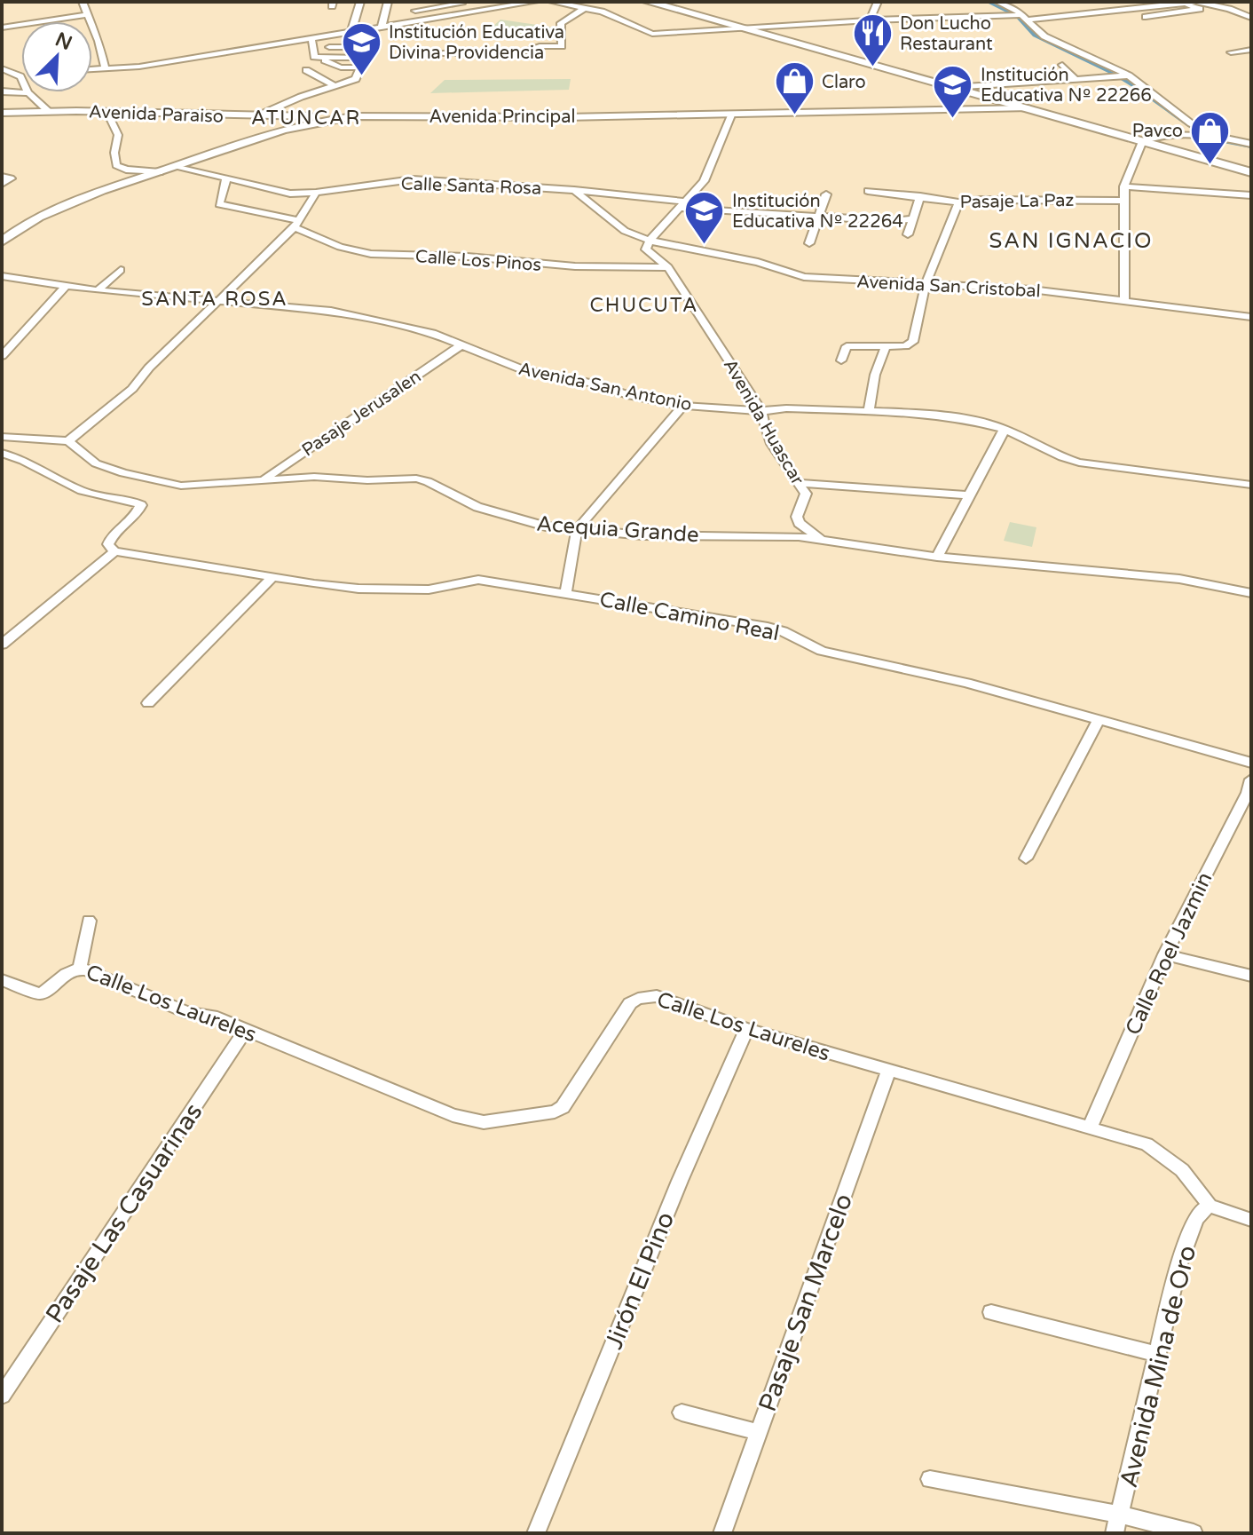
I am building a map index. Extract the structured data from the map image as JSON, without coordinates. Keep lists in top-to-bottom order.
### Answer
{
  "streets": {
    "main road": ["Avenida Paraiso", "Avenida Principal"],
    "street": [
      "Calle Santa Rosa",
      "Pasaje La Paz",
      "Calle Los Pinos",
      "Avenida San Cristobal",
      "Avenida San Antonio",
      "Pasaje Jerusalen",
      "Avenida Huascar",
      "Acequia Grande",
      "Calle Camino Real",
      "Calle Roel Jazmin",
      "Calle Los Laureles",
      "Pasaje Las Casuarinas",
      "Jirón El Pino",
      "Pasaje San Marcelo",
      "Avenida Mina de Oro"
    ]
  },
  "crossings": [
    ["Avenida Paraiso", "Avenida Principal"],
    ["Avenida Principal", "Calle Santa Rosa"],
    ["Calle Santa Rosa", "Calle Los Pinos"],
    ["Calle Los Pinos", "Avenida Huascar"],
    ["Avenida San Cristobal", "Avenida Huascar"],
    ["Avenida San Antonio", "Pasaje Jerusalen"],
    ["Avenida San Antonio", "Avenida Huascar"],
    ["Pasaje Jerusalen", "Acequia Grande"],
    ["Avenida Huascar", "Acequia Grande"],
    ["Calle Roel Jazmin", "Calle Los Laureles"],
    ["Calle Los Laureles", "Pasaje Las Casuarinas"],
    ["Calle Los Laureles", "Jirón El Pino"],
    ["Calle Los Laureles", "Pasaje San Marcelo"],
    ["Calle Los Laureles", "Avenida Mina de Oro"]
  ],
  "districts": [
    "ATUNCAR",
    "SAN IGNACIO",
    "SANTA ROSA",
    "CHUCUTA"
  ],
  "places": {
    "restaurant": ["Don Lucho Restaurant"],
    "school or university": ["Institución Educativa Divina Providencia", "Institución Educativa Nº 22266", "Institución Educativa Nº 22264"],
    "shop": ["Claro", "Pavco"]
  },
  "north": "top right"
}
